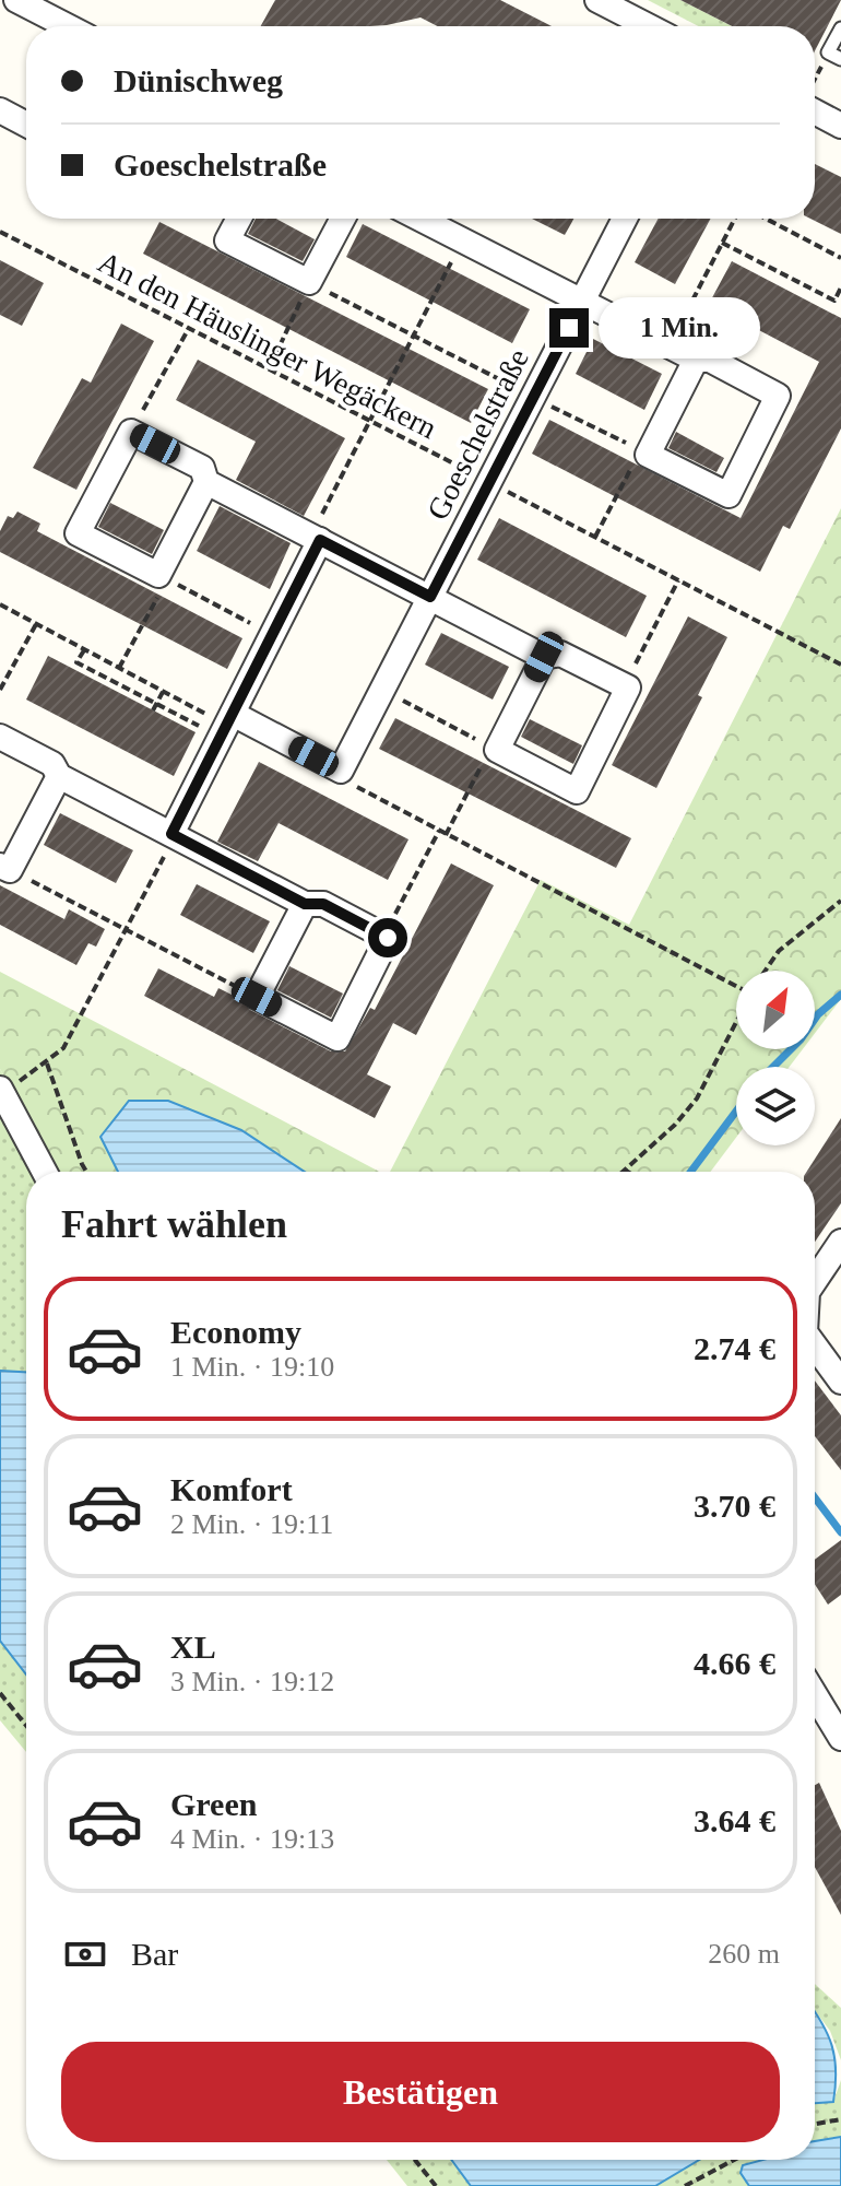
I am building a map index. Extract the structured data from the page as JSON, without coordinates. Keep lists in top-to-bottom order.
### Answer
{
  "streets": {
    "street": ["Goeschelstraße"],
    "path": ["An den Häuslinger Wegäckern"]
  },
  "crossings": [
    ["An den Häuslinger Wegäckern", "Goeschelstraße"]
  ],
  "north": "top right",
  "page": {
    "banner": ["Dünischweg", "Goeschelstraße"],
    "bubble": "1 Min.",
    "heading": "Fahrt wählen",
    "list": [
      {
        "name": "Economy",
        "note": "1 Min. · 19:10",
        "value": "2.74 €"
      },
      {
        "name": "Komfort",
        "note": "2 Min. · 19:11",
        "value": "3.70 €"
      },
      {
        "name": "XL",
        "note": "3 Min. · 19:12",
        "value": "4.66 €"
      },
      {
        "name": "Green",
        "note": "4 Min. · 19:13",
        "value": "3.64 €"
      }
    ],
    "pay": ["Bar", "260 m"],
    "buttons": "Bestätigen"
  }
}
